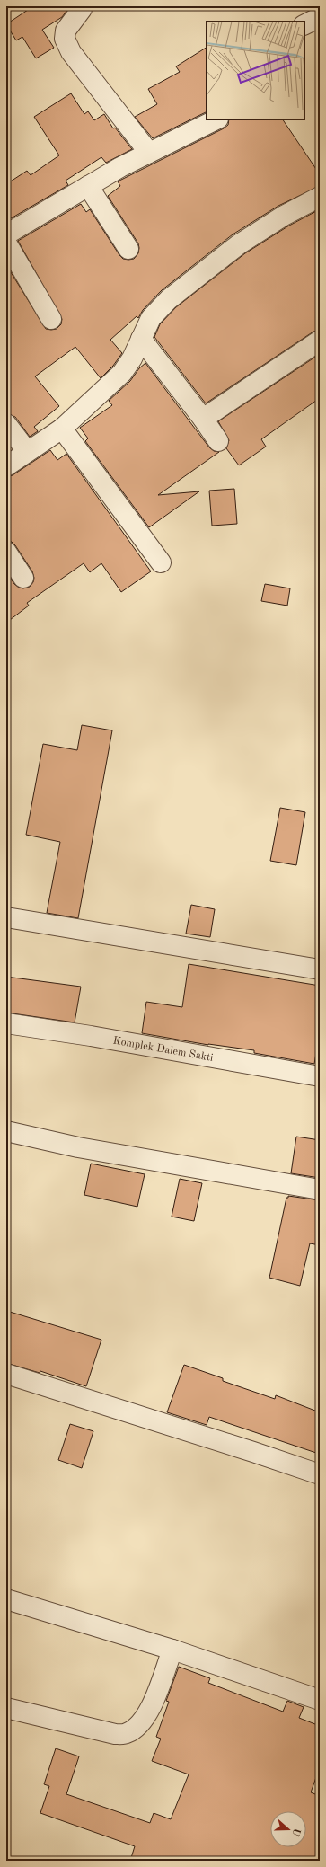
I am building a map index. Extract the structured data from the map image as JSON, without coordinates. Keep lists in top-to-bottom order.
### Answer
{
  "streets": {
    "street": ["Komplek Dalem Sakti"]
  },
  "north": "right"
}
